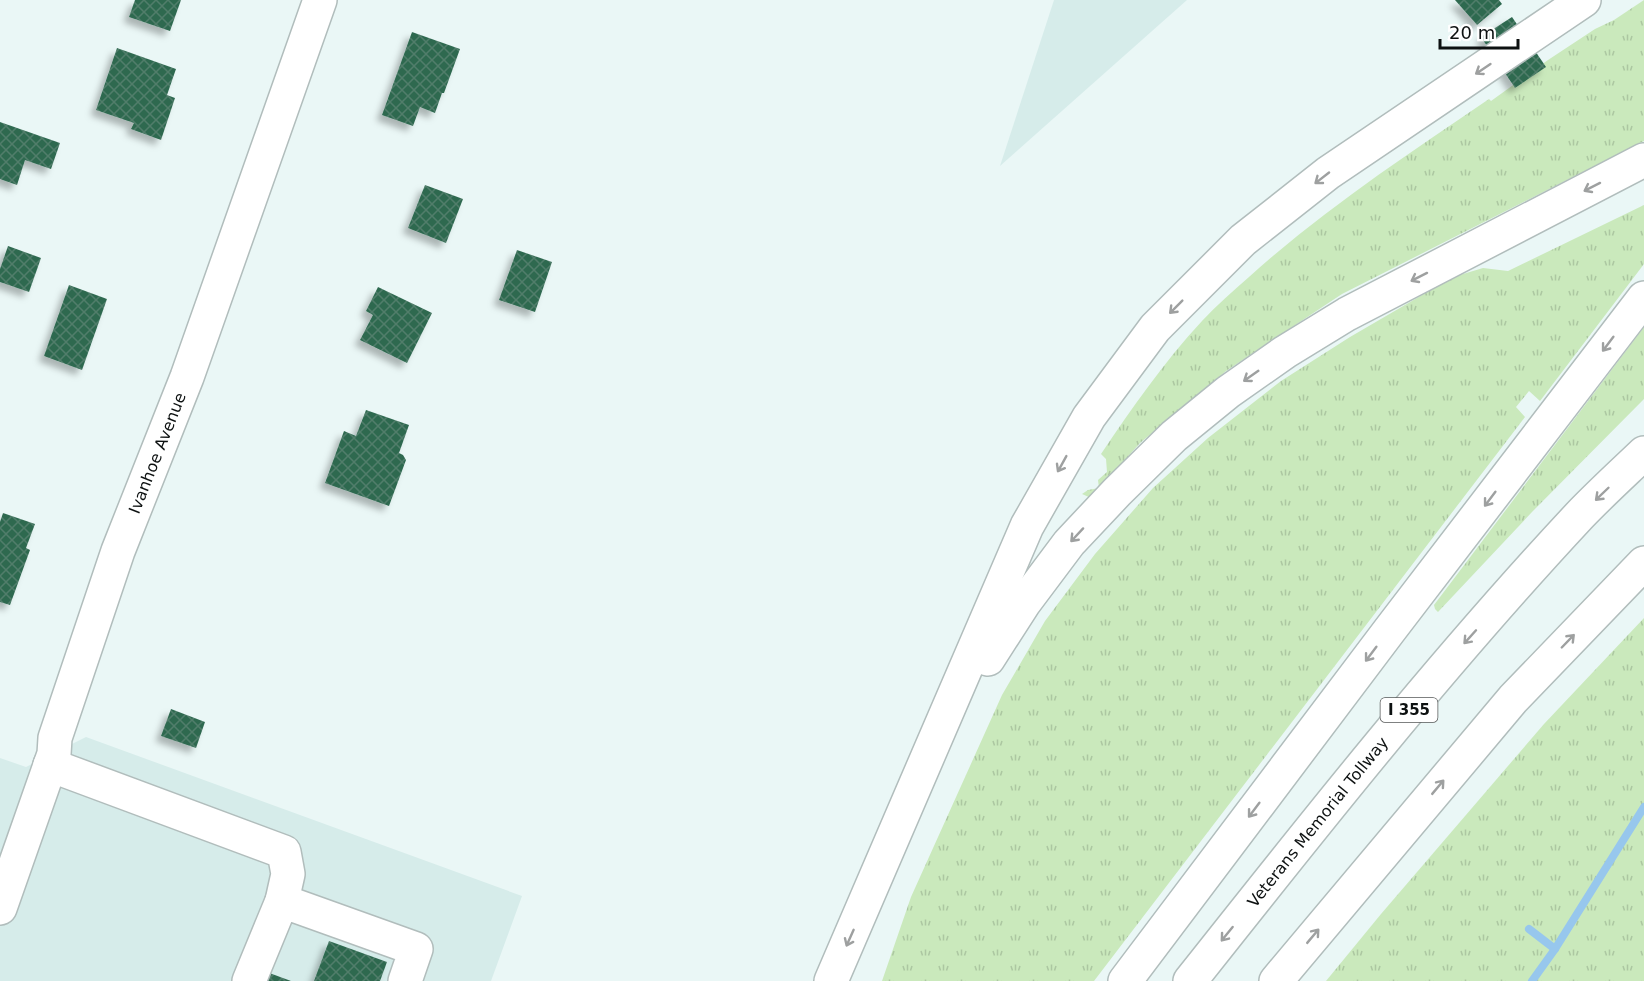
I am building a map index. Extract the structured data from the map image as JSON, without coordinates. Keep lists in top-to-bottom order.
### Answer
{
  "streets": {
    "main road": ["Ivanhoe Avenue", "I 355", "Veterans Memorial Tollway"]
  },
  "scale_bar": "20 m"
}
